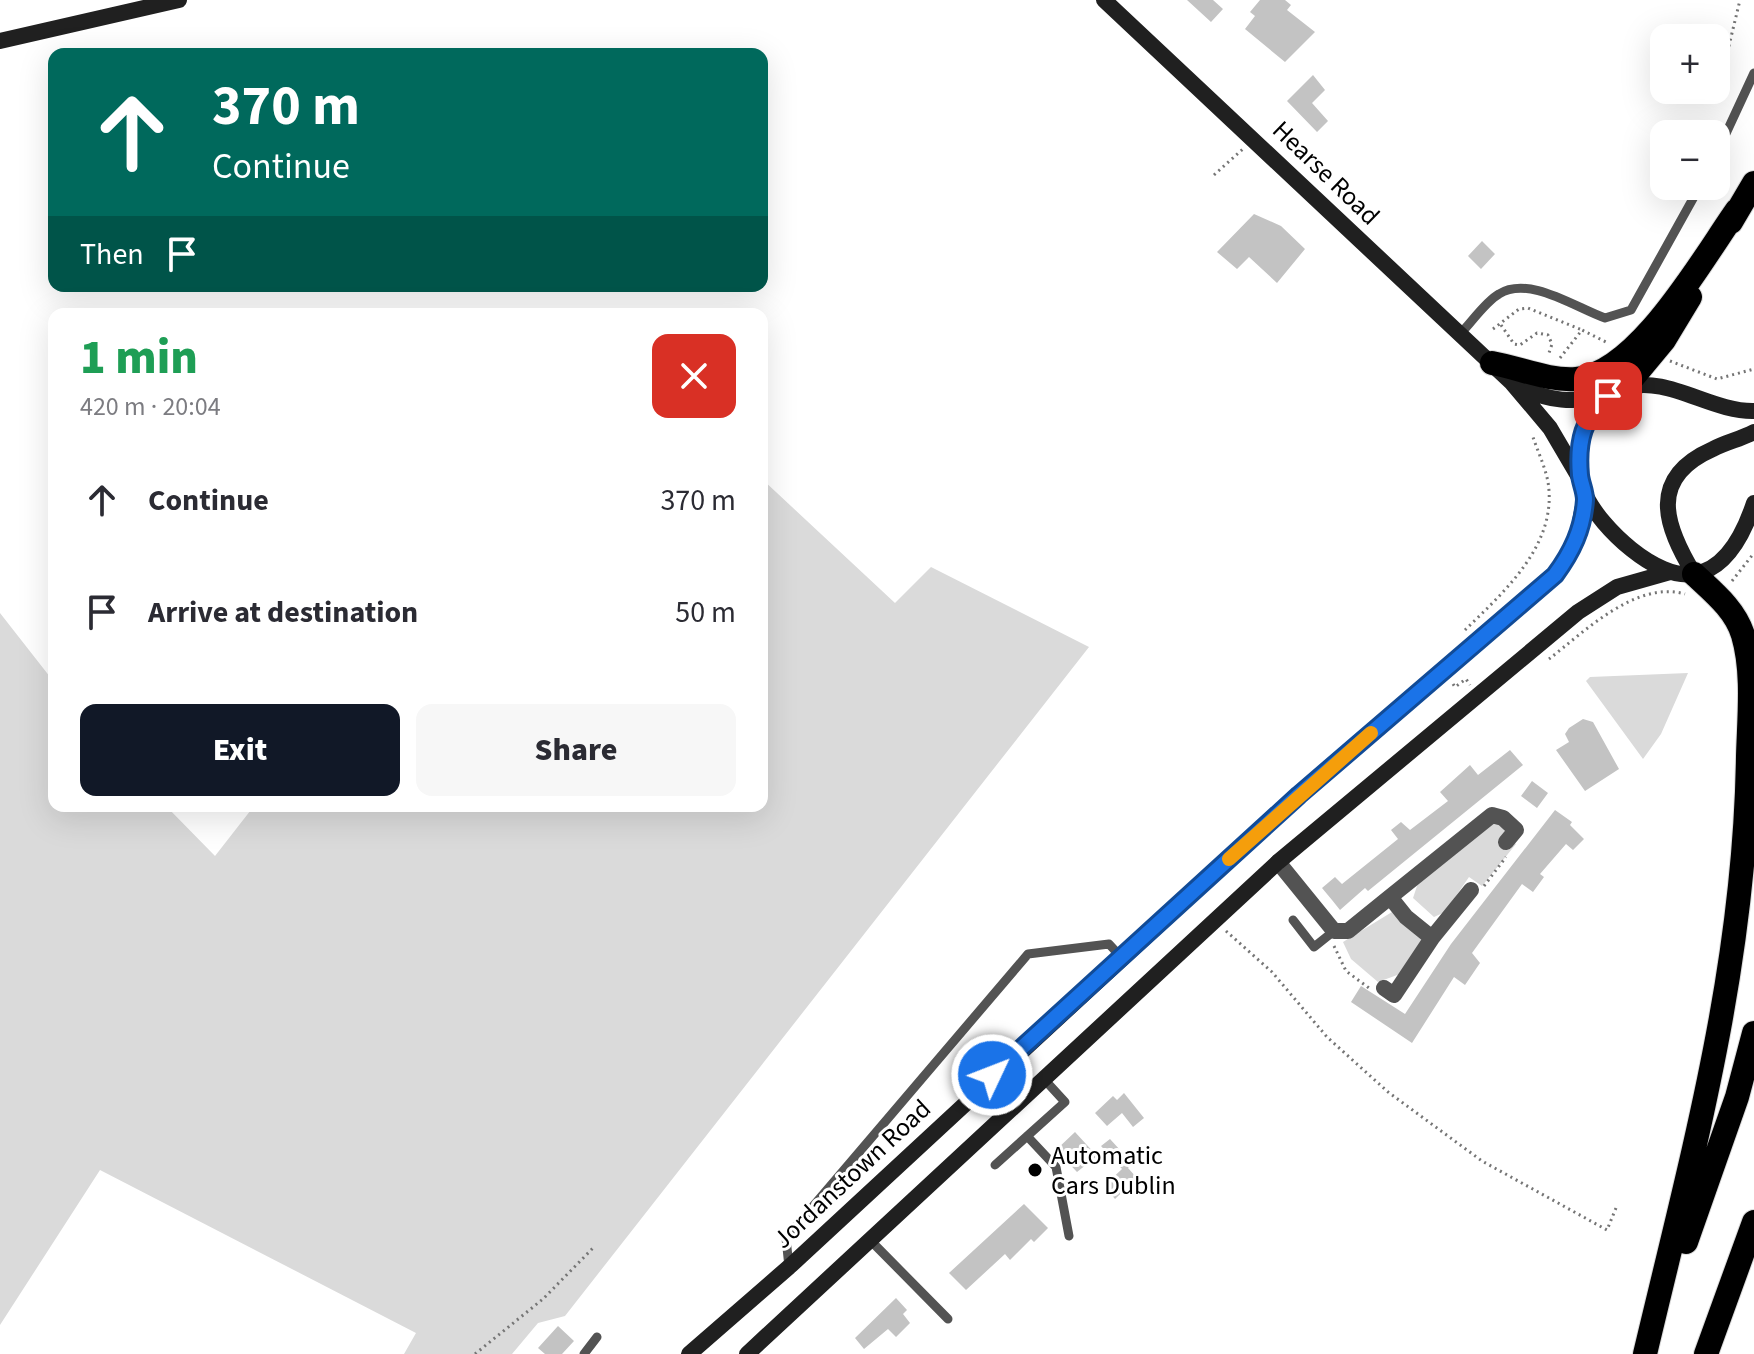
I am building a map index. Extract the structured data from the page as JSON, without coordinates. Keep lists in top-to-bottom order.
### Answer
{
  "streets": {
    "main road": ["Hearse Road", "Jordanstown Road"]
  },
  "crossings": [
    ["Hearse Road", "Jordanstown Road"]
  ],
  "places": ["Automatic Cars Dublin"],
  "page": {
    "map_buttons": ["+", "−"],
    "turn": ["370 m", "Continue"],
    "then": "Then",
    "heading": ["1 min", "420 m · 20:04"],
    "list": [
      {
        "name": "Continue",
        "value": "370 m"
      },
      {
        "name": "Arrive at destination",
        "value": "50 m"
      }
    ],
    "buttons": ["Exit", "Share"]
  }
}
